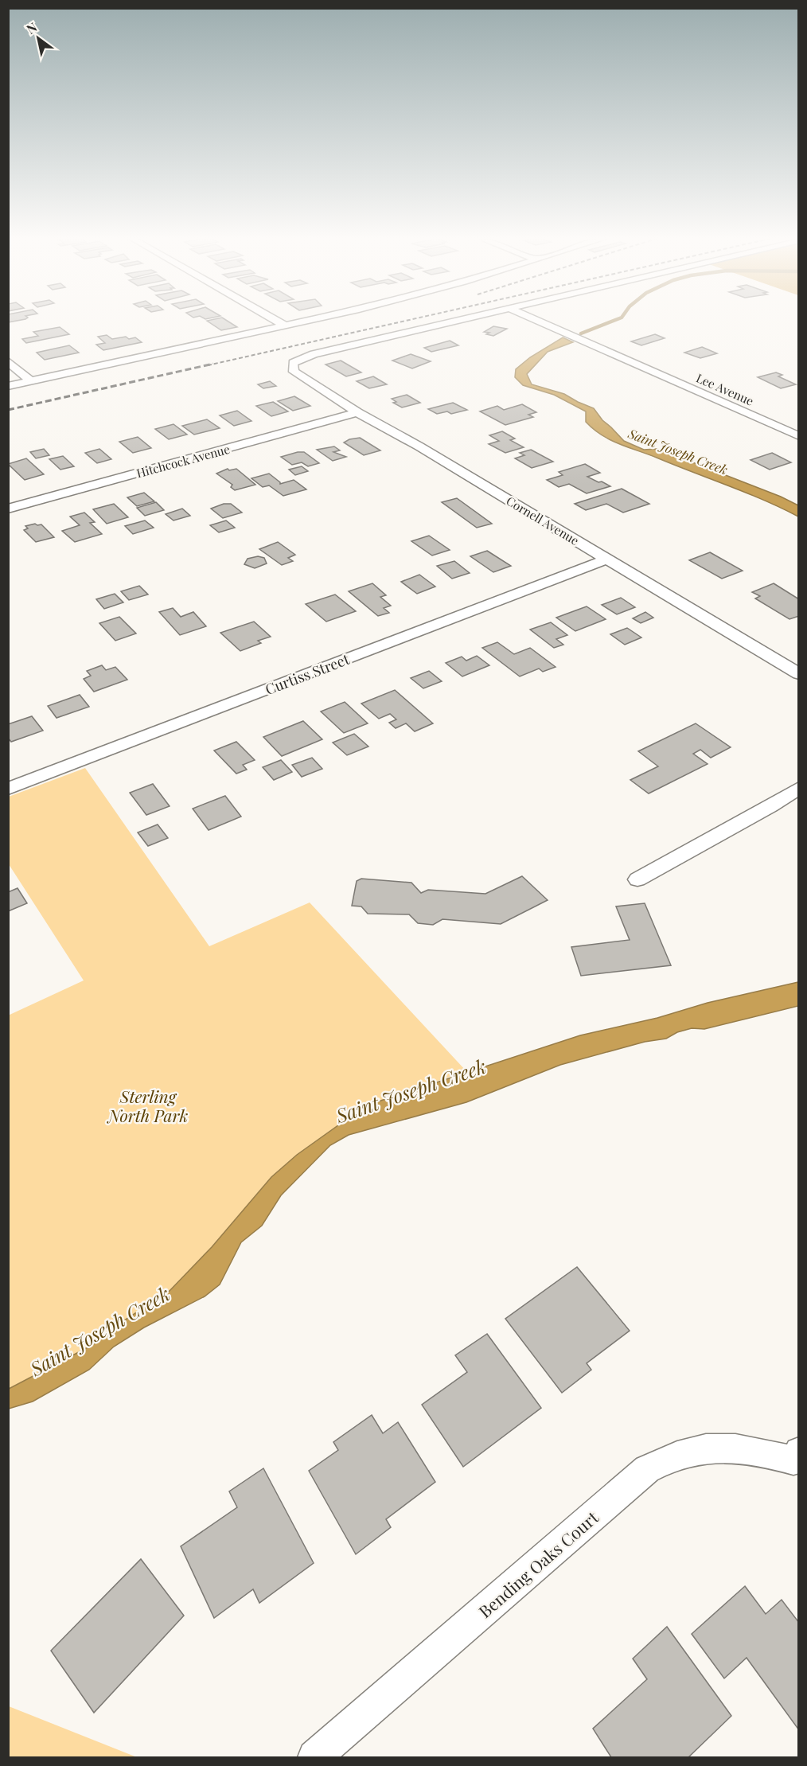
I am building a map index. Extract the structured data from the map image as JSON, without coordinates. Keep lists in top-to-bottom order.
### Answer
{
  "streets": {
    "street": [
      "Lee Avenue",
      "Hitchcock Avenue",
      "Cornell Avenue",
      "Curtiss Street",
      "Bending Oaks Court"
    ]
  },
  "crossings": [
    ["Hitchcock Avenue", "Cornell Avenue"],
    ["Cornell Avenue", "Curtiss Street"]
  ],
  "water": ["Saint Joseph Creek"],
  "parks": ["Sterling North Park"],
  "north": "top left"
}
